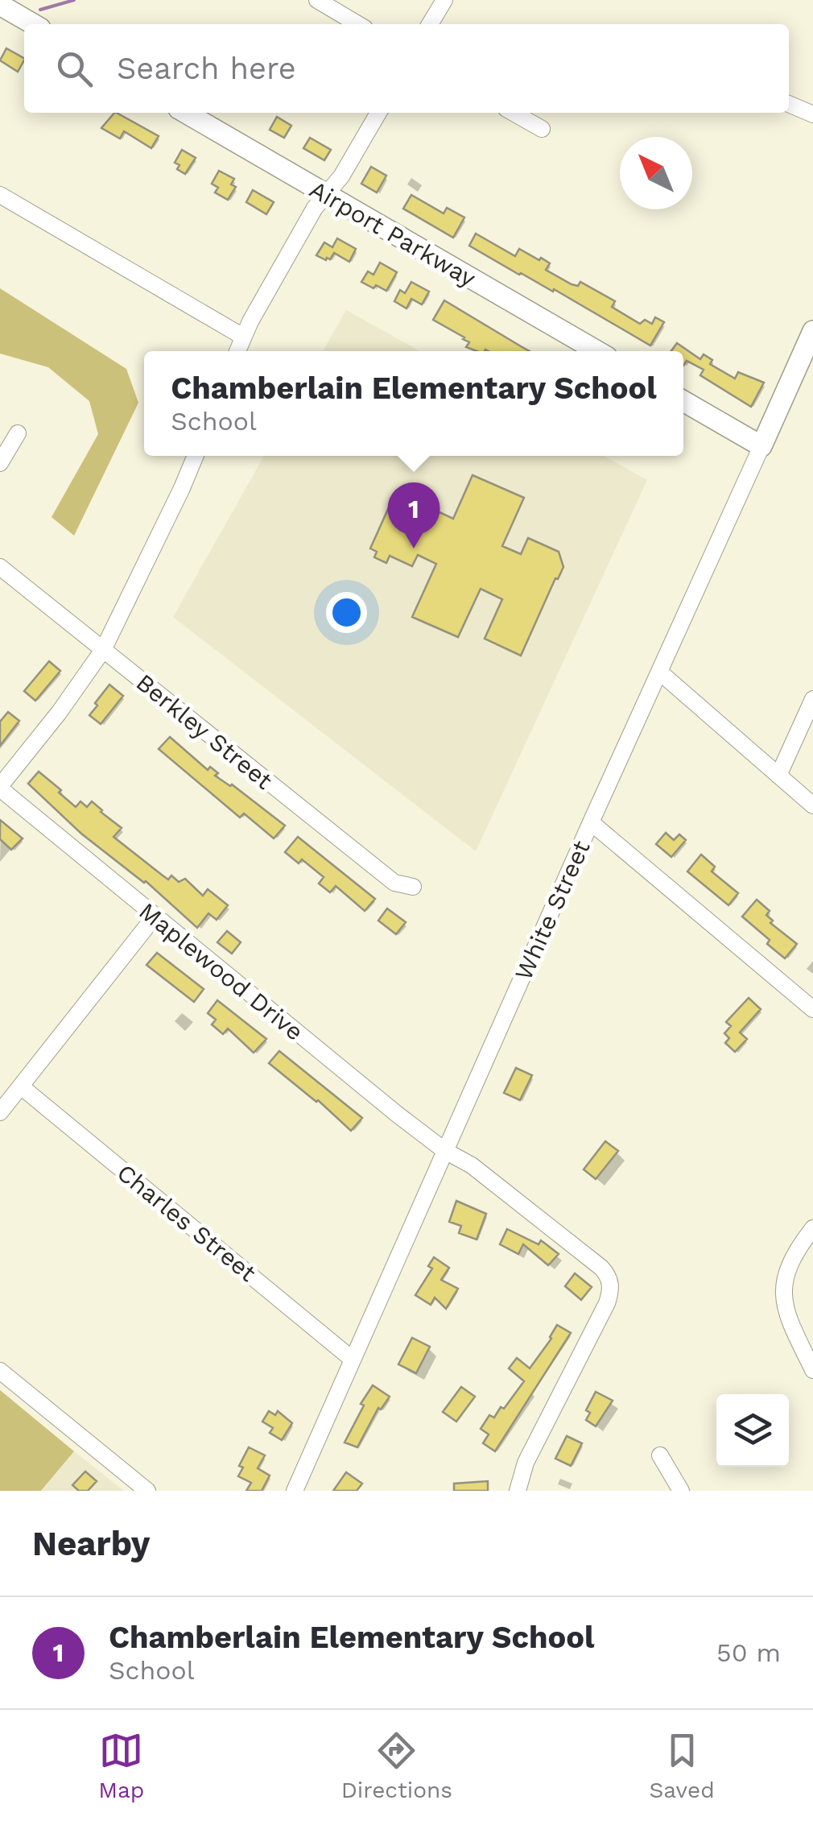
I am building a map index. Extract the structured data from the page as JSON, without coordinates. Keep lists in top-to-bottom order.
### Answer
{
  "streets": {
    "main road": ["Airport Parkway", "White Street"],
    "street": ["Berkley Street", "Maplewood Drive", "Charles Street"]
  },
  "crossings": [
    ["White Street", "Maplewood Drive"],
    ["White Street", "Charles Street"]
  ],
  "north": "top left",
  "page": {
    "search": "Search here",
    "popup": ["Chamberlain Elementary School", "School"],
    "pins": "1",
    "heading": "Nearby",
    "list": [
      {
        "mark": "1",
        "name": "Chamberlain Elementary School",
        "note": "School",
        "value": "50 m"
      }
    ],
    "nav": ["Map", "Directions", "Saved"]
  }
}
